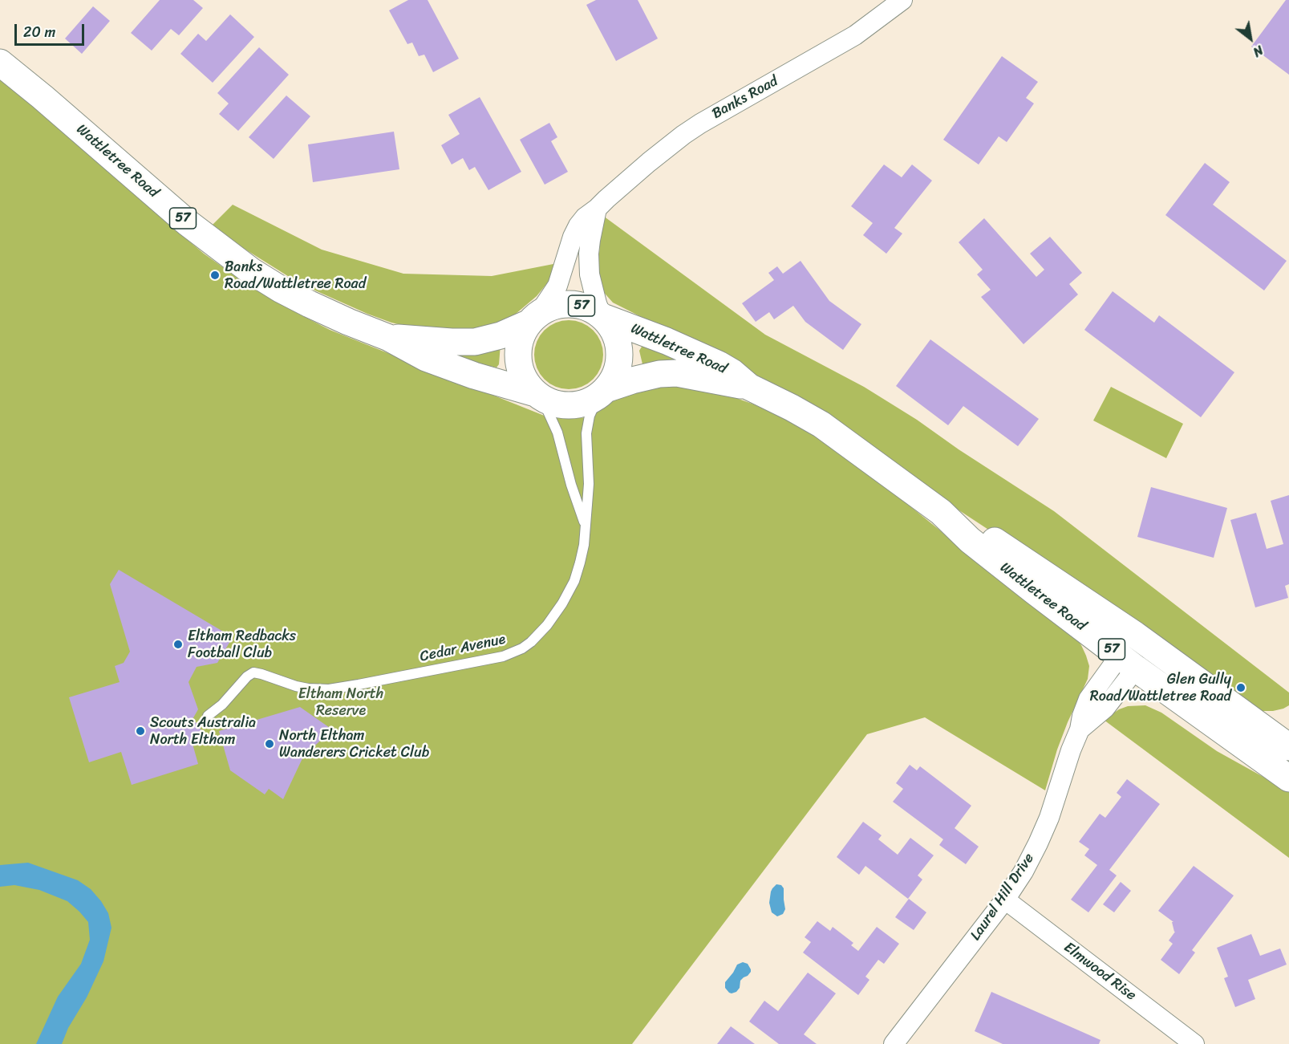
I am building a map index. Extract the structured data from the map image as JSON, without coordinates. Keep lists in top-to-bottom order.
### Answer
{
  "streets": {
    "main road": ["Wattletree Road", "57"],
    "street": ["Banks Road", "Laurel Hill Drive", "Elmwood Rise"],
    "lane": ["Cedar Avenue"]
  },
  "crossings": [
    ["Banks Road", "Wattletree Road"],
    ["Banks Road", "57"],
    ["Banks Road", "Cedar Avenue"],
    ["Wattletree Road", "57"],
    ["Wattletree Road", "Cedar Avenue"],
    ["Wattletree Road", "Laurel Hill Drive"],
    ["57", "Cedar Avenue"],
    ["Laurel Hill Drive", "Elmwood Rise"]
  ],
  "parks": ["Eltham North Reserve"],
  "places": [
    "Banks Road/Wattletree Road",
    "Eltham Redbacks Football Club",
    "Glen Gully Road/Wattletree Road",
    "Scouts Australia North Eltham",
    "North Eltham Wanderers Cricket Club"
  ],
  "scale_bar": "20 m",
  "north": "bottom right"
}
